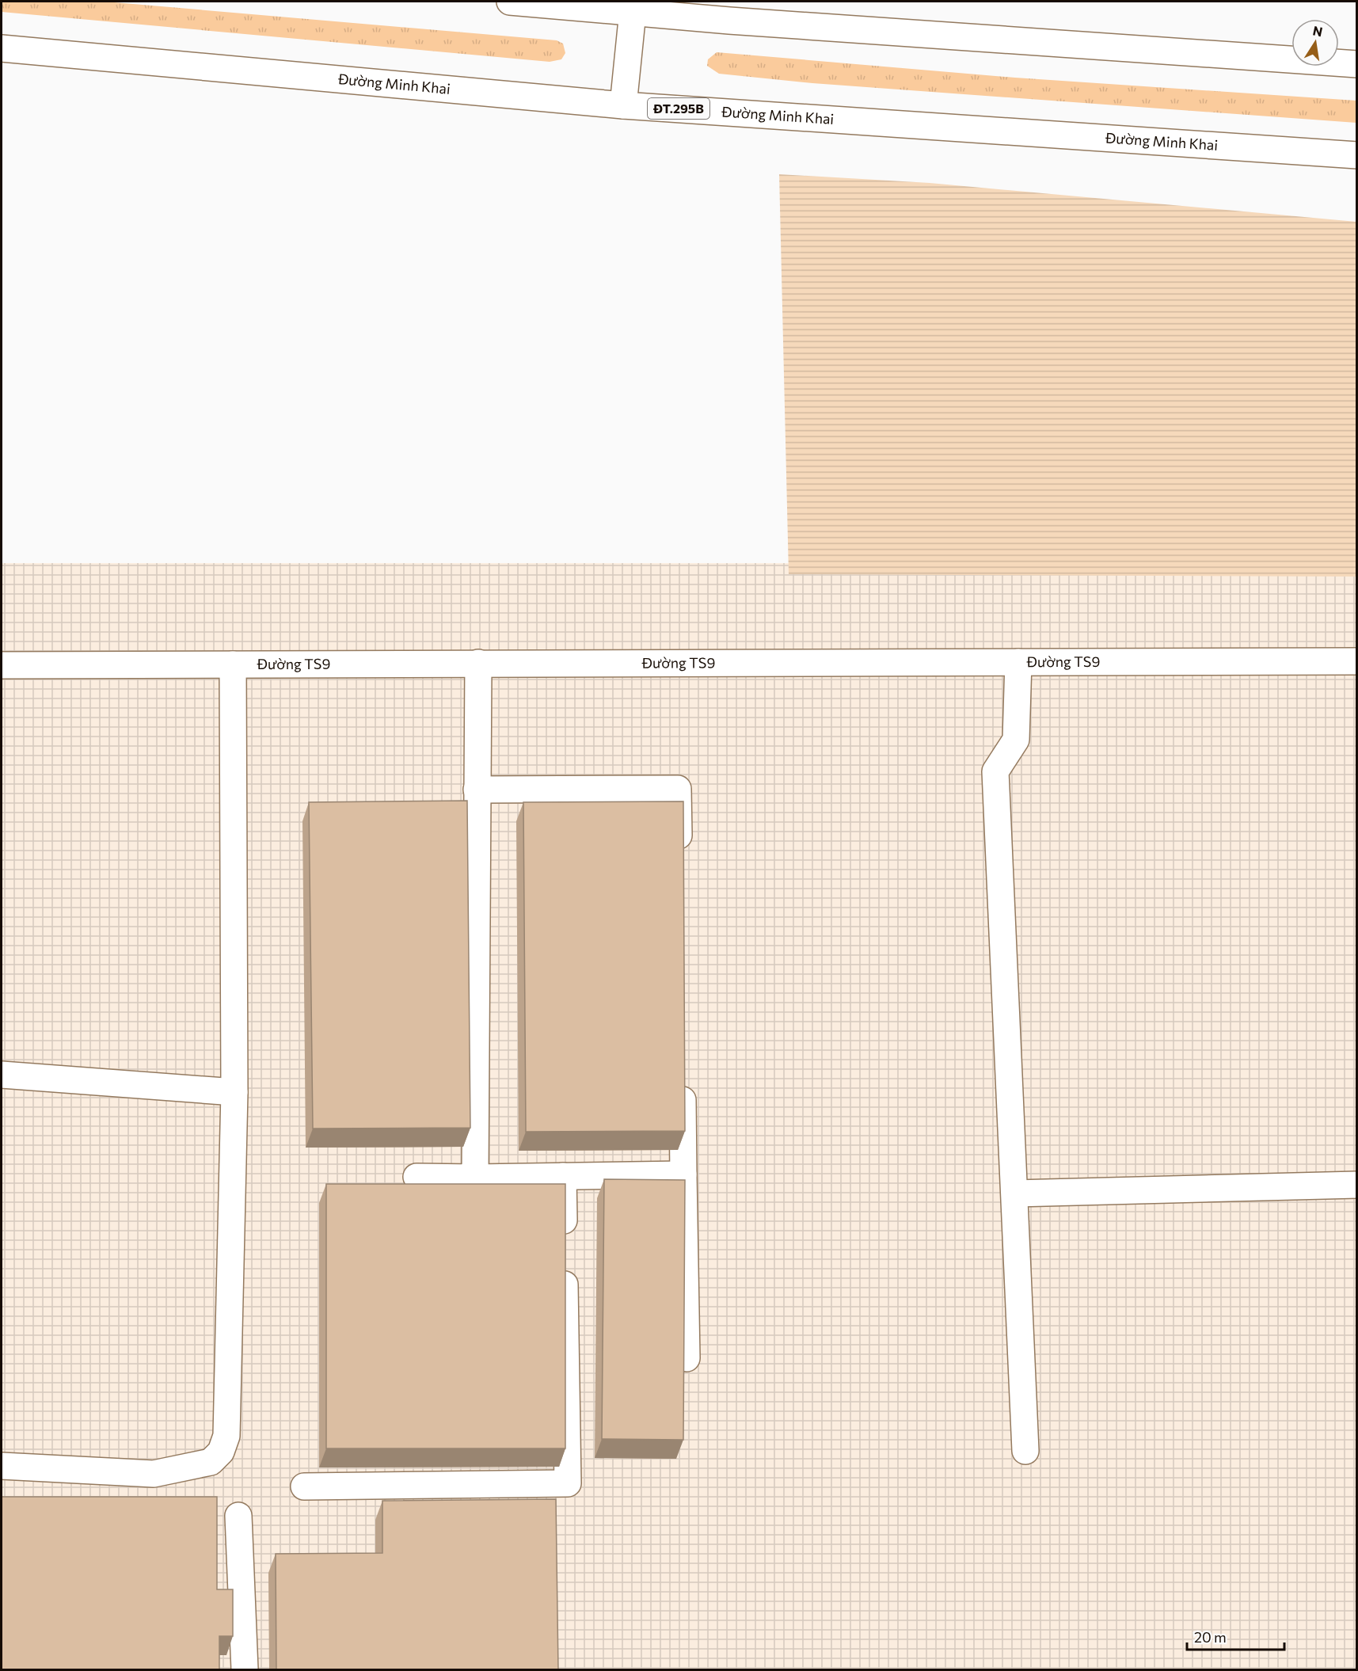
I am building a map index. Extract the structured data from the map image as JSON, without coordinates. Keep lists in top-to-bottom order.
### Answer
{
  "streets": {
    "main road": ["Đường Minh Khai", "ĐT.295B", "Đường TS9"]
  },
  "scale_bar": "20 m",
  "north": "top"
}
